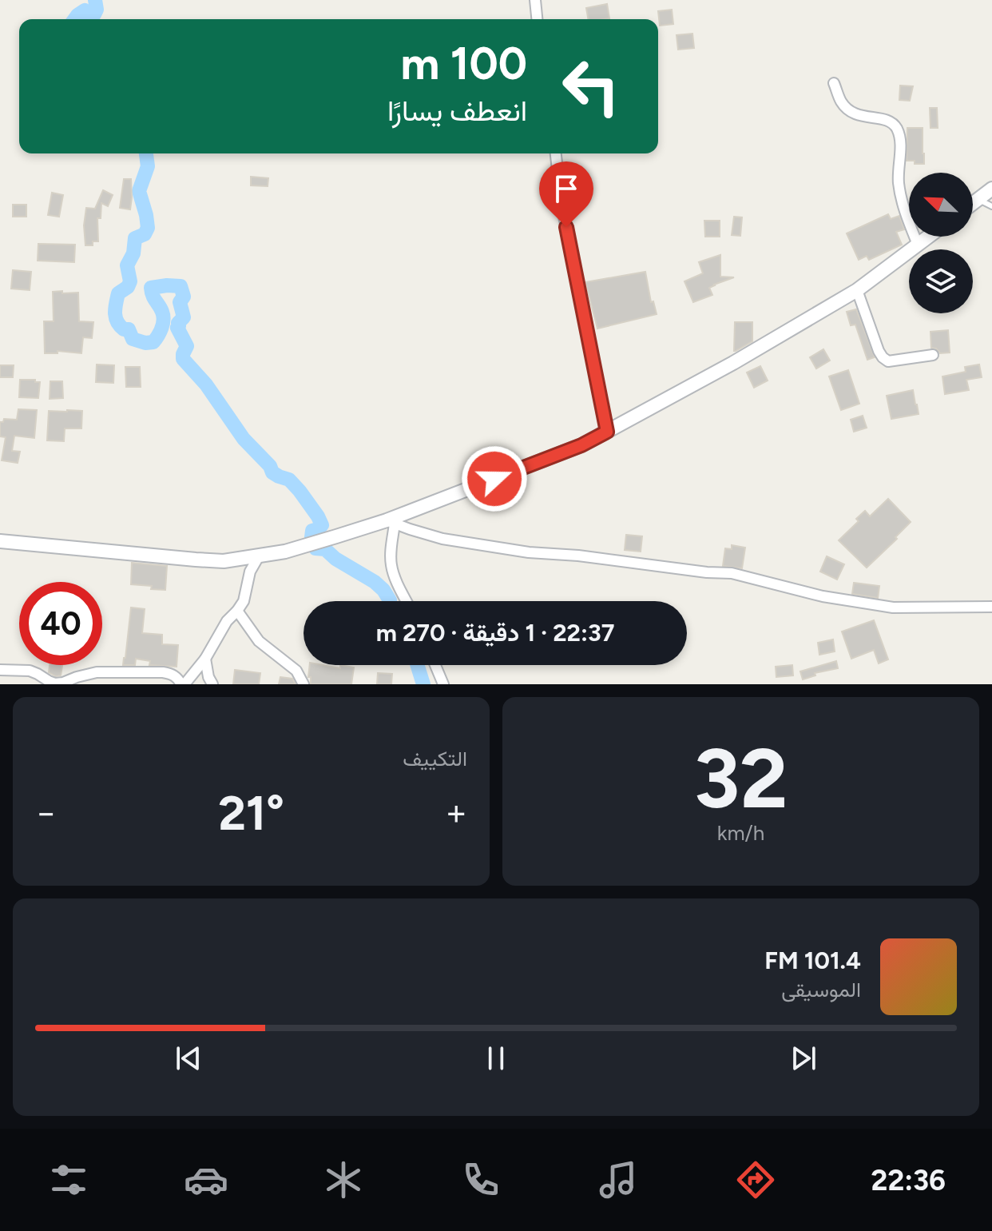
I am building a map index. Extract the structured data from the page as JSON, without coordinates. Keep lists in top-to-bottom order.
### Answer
{
  "north": "top left",
  "page": {
    "turn": ["100 m", "انعطف يسارًا"],
    "limit": "40",
    "trip": "22:37 · 1 دقيقة · 270 m",
    "tile": [
      ["32", "km/h"],
      "التكييف"
    ],
    "heat": ["−", "21°", "+"],
    "song": ["101.4 FM", "الموسيقى"],
    "tabs": "22:36"
  }
}
